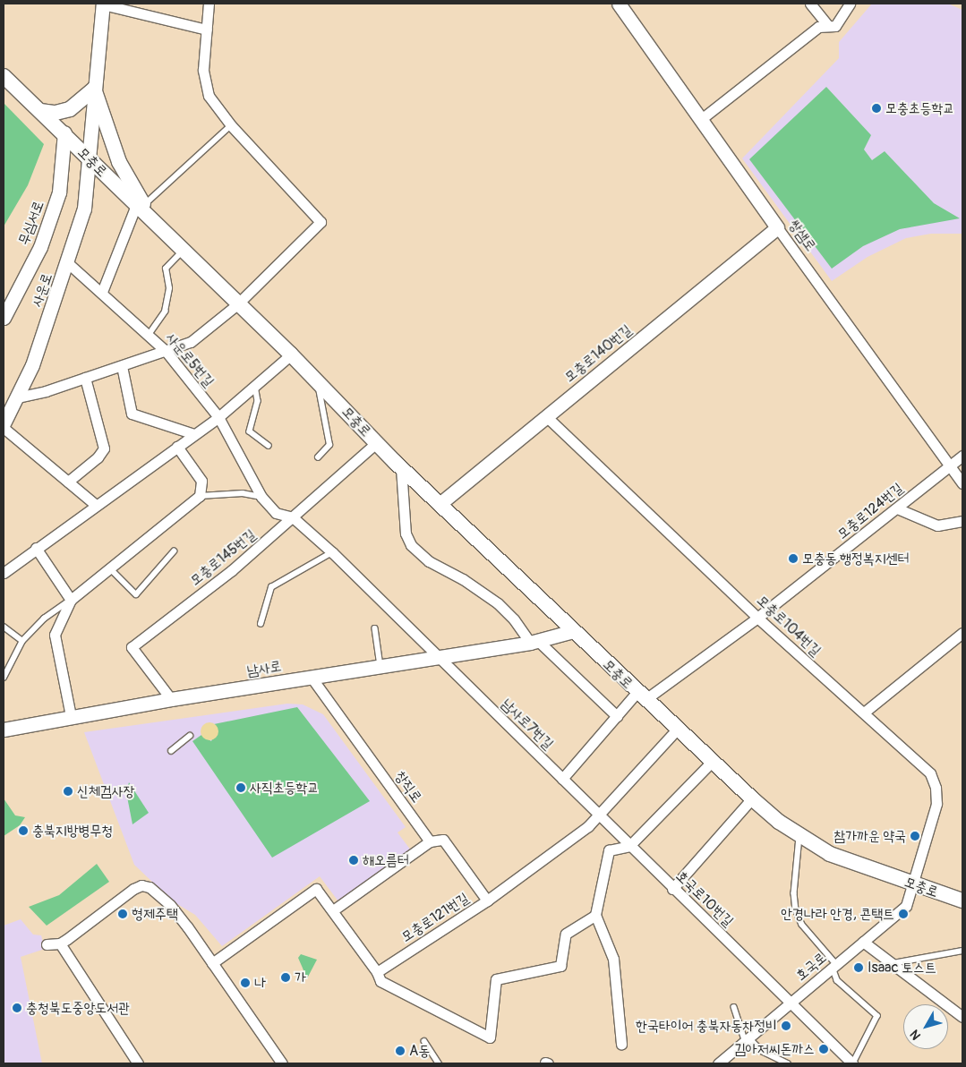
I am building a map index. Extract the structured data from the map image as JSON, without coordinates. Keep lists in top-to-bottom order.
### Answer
{
  "streets": {
    "main road": ["모충로"],
    "street": [
      "무심서로",
      "쌍샘로",
      "사운로",
      "모충로140번길",
      "사운로5번길",
      "모충로124번길",
      "모충로145번길",
      "모충로104번길",
      "남사로",
      "남사로7번길",
      "창직로",
      "호국로10번길",
      "모충로121번길",
      "호국로"
    ]
  },
  "crossings": [
    ["모충로", "무심서로"],
    ["모충로", "사운로"],
    ["모충로", "모충로140번길"],
    ["모충로", "모충로124번길"],
    ["모충로", "모충로145번길"],
    ["모충로", "모충로104번길"],
    ["모충로", "남사로"],
    ["모충로", "모충로121번길"],
    ["모충로", "호국로"],
    ["쌍샘로", "모충로140번길"],
    ["쌍샘로", "모충로124번길"],
    ["사운로", "사운로5번길"],
    ["모충로140번길", "모충로104번길"],
    ["사운로5번길", "모충로145번길"],
    ["사운로5번길", "남사로7번길"],
    ["모충로124번길", "모충로104번길"],
    ["모충로124번길", "남사로7번길"],
    ["모충로145번길", "남사로"],
    ["모충로145번길", "남사로7번길"],
    ["모충로104번길", "호국로"],
    ["남사로", "남사로7번길"],
    ["남사로", "창직로"],
    ["남사로7번길", "호국로10번길"],
    ["남사로7번길", "모충로121번길"],
    ["호국로10번길", "모충로121번길"],
    ["호국로10번길", "호국로"]
  ],
  "places": [
    "모충초등학교",
    "모충동 행정복지센터",
    "사직초등학교",
    "신체검사장",
    "충북지방병무청",
    "참가까운 약국",
    "해오름터",
    "형제주택",
    "안경나라 안경, 콘택트",
    "Isaac 토스트",
    "가",
    "나",
    "충청북도중앙도서관",
    "한국타이어 충북자동차정비",
    "김아저씨돈까스",
    "A동"
  ],
  "north": "bottom left"
}
